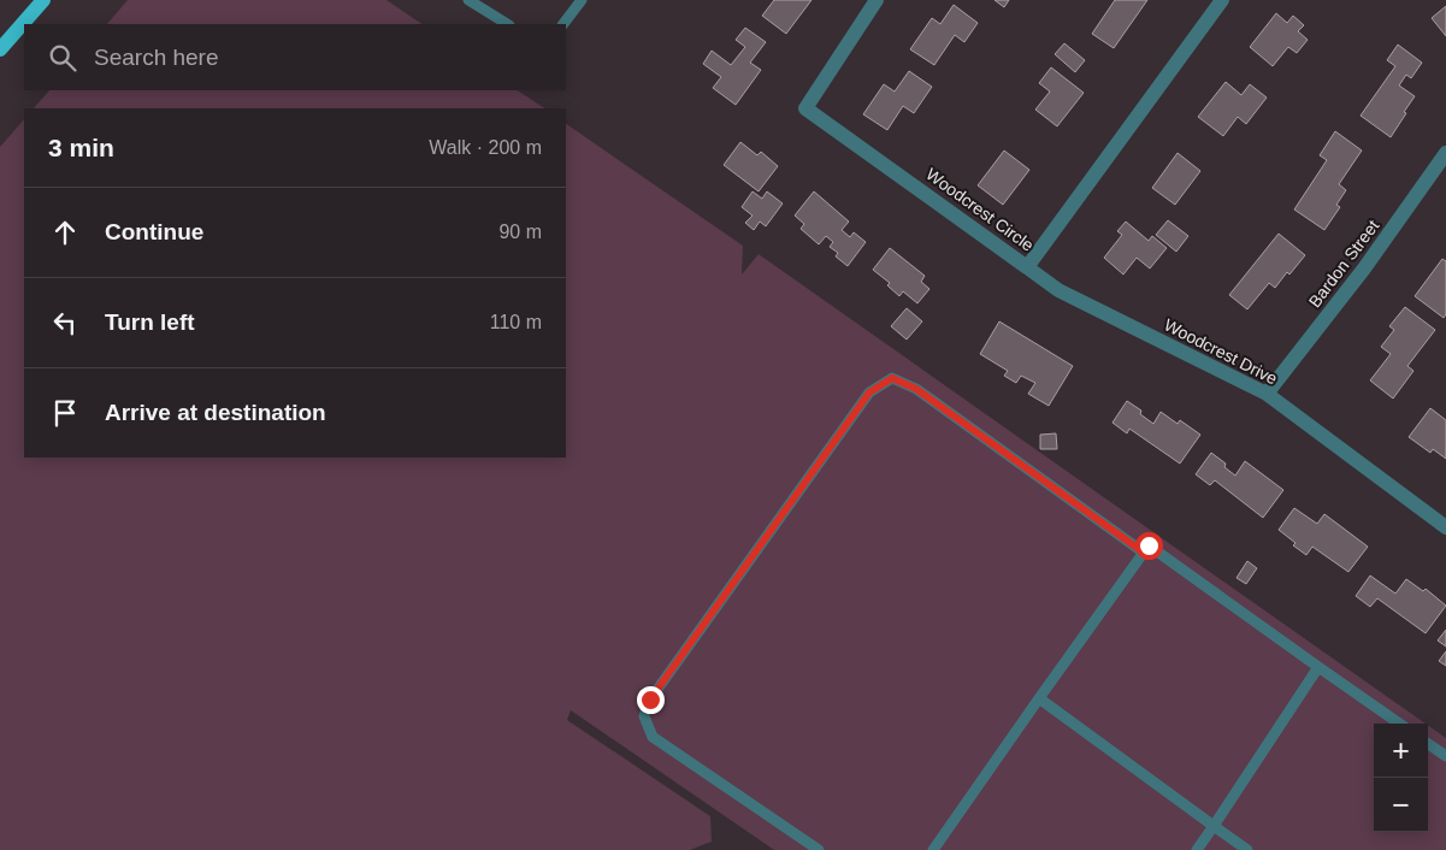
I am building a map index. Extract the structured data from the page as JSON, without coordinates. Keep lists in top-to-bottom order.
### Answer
{
  "streets": {
    "street": ["Woodcrest Circle", "Bardon Street", "Woodcrest Drive"]
  },
  "crossings": [
    ["Woodcrest Circle", "Woodcrest Drive"],
    ["Bardon Street", "Woodcrest Drive"]
  ],
  "page": {
    "search": "Search here",
    "heading": ["3 min", "Walk · 200 m"],
    "list": [
      ["Continue", "90 m"],
      ["Turn left", "110 m"],
      "Arrive at destination"
    ],
    "map_buttons": ["+", "−"]
  }
}
